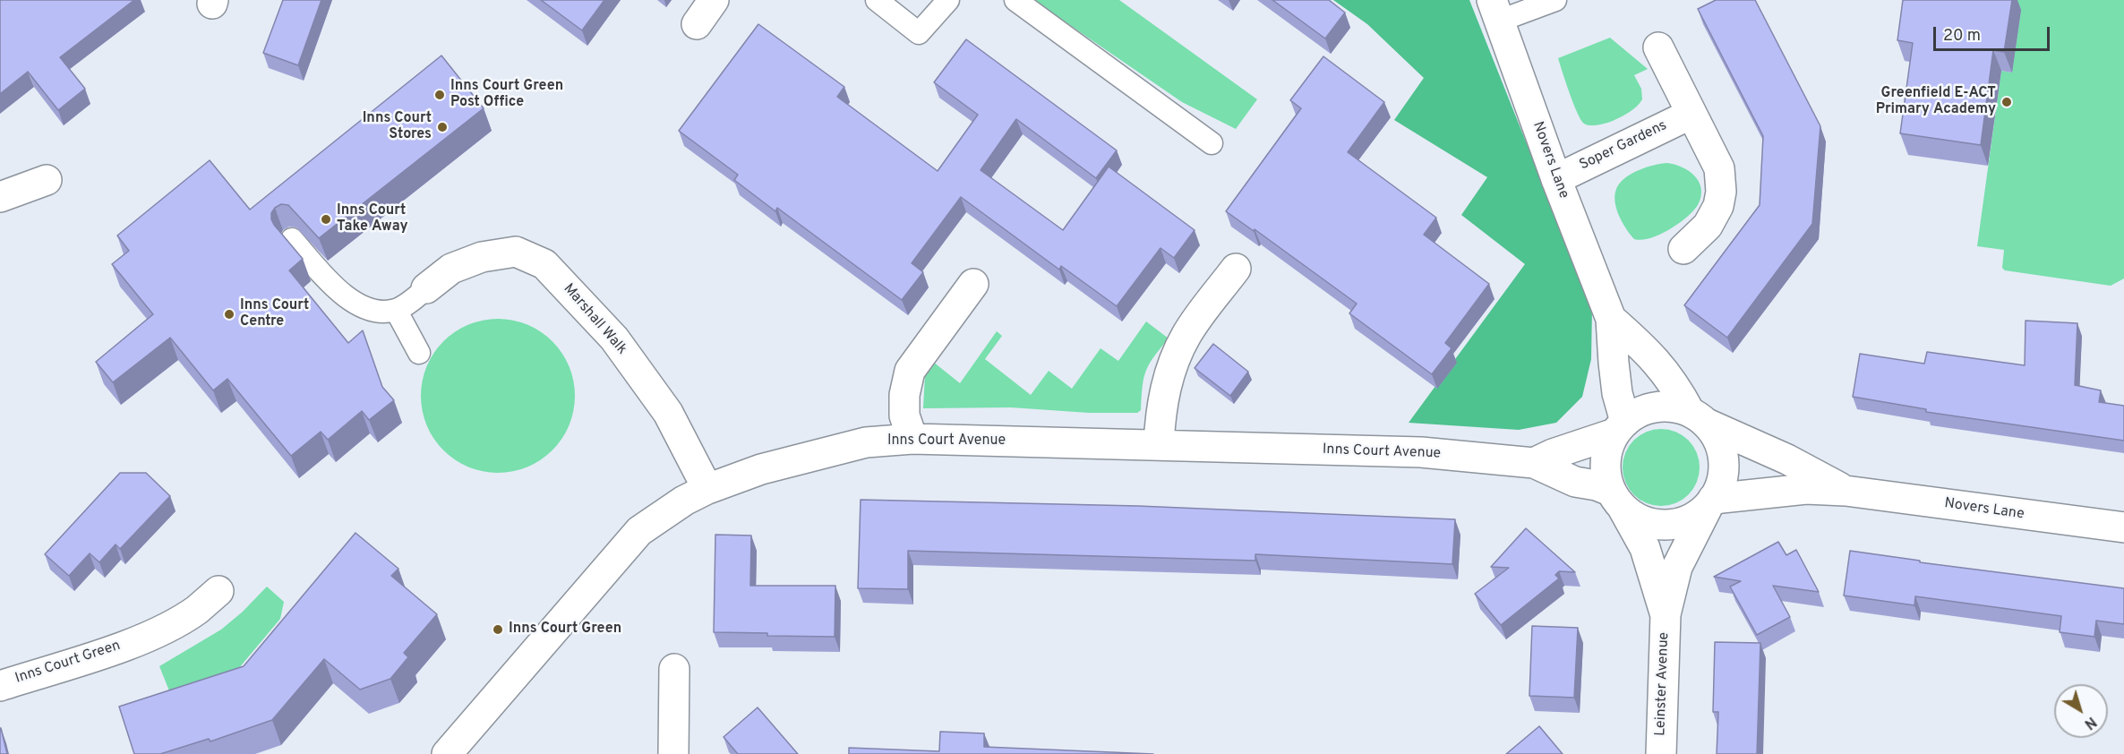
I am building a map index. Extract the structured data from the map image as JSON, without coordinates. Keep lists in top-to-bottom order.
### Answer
{
  "streets": {
    "street": [
      "Soper Gardens",
      "Novers Lane",
      "Marshall Walk",
      "Inns Court Avenue",
      "Inns Court Green",
      "Leinster Avenue"
    ]
  },
  "crossings": [
    ["Soper Gardens", "Novers Lane"],
    ["Novers Lane", "Inns Court Avenue"],
    ["Novers Lane", "Leinster Avenue"],
    ["Marshall Walk", "Inns Court Avenue"],
    ["Inns Court Avenue", "Leinster Avenue"]
  ],
  "places": [
    "Inns Court Green Post Office",
    "Greenfield E-ACT Primary Academy",
    "Inns Court Stores",
    "Inns Court Take Away",
    "Inns Court Centre",
    "Inns Court Green"
  ],
  "scale_bar": "20 m",
  "north": "bottom right"
}
